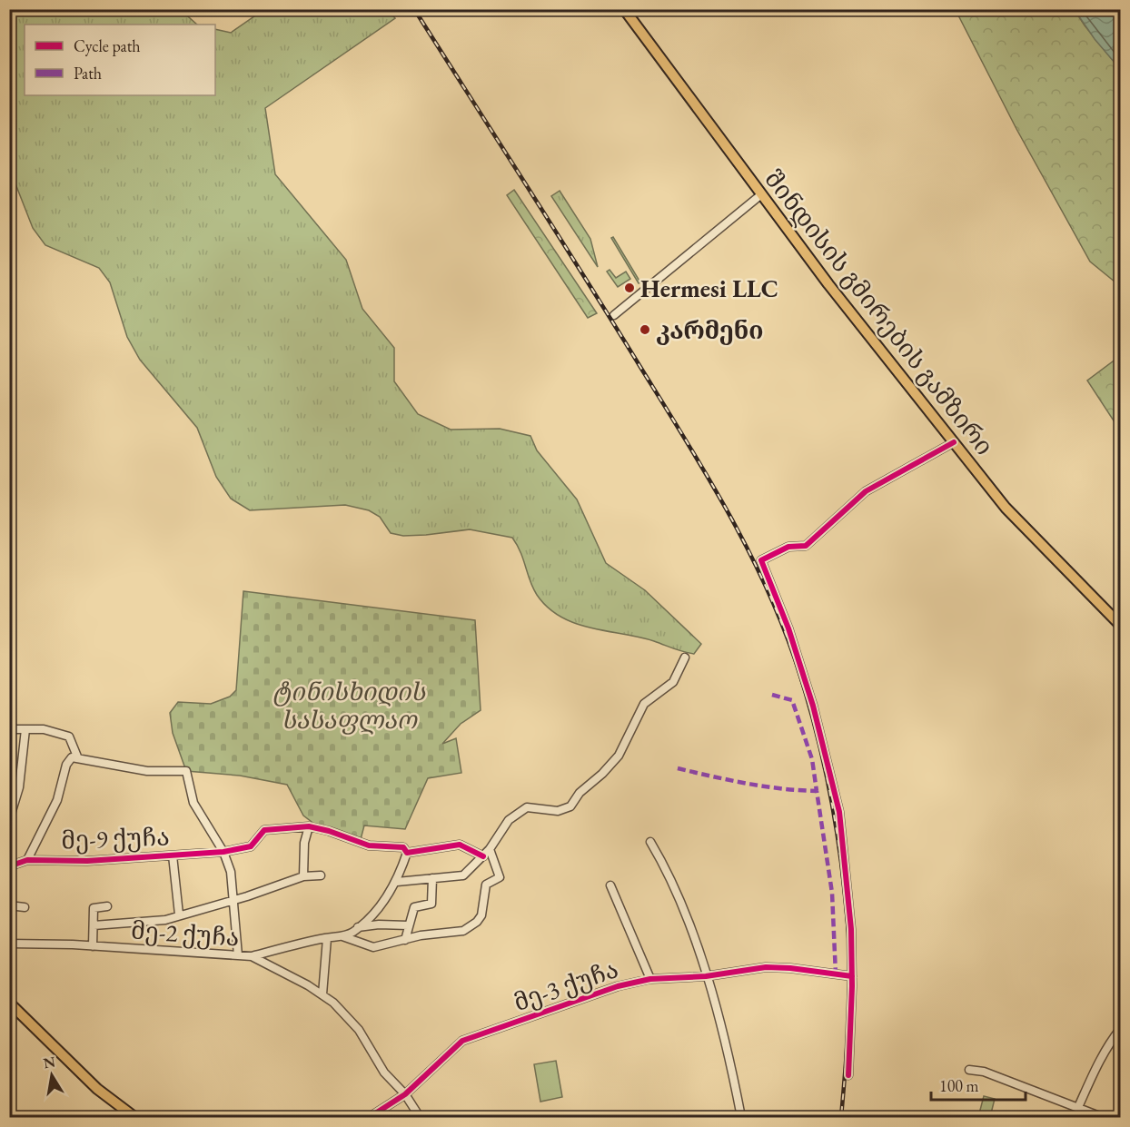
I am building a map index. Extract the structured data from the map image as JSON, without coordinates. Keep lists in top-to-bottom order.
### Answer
{
  "streets": {
    "main road": ["შინდისის გმირების გამზირი"],
    "street": ["მე-9 ქუჩა", "მე-2 ქუჩა", "მე-3 ქუჩა"]
  },
  "crossings": [
    ["მე-2 ქუჩა", "მე-3 ქუჩა"]
  ],
  "parks": ["ტინისხიდის სასაფლაო"],
  "places": ["Hermesi LLC", "კარმენი"],
  "legend": ["Cycle path", "Path"],
  "scale_bar": "100 m",
  "north": "top"
}
